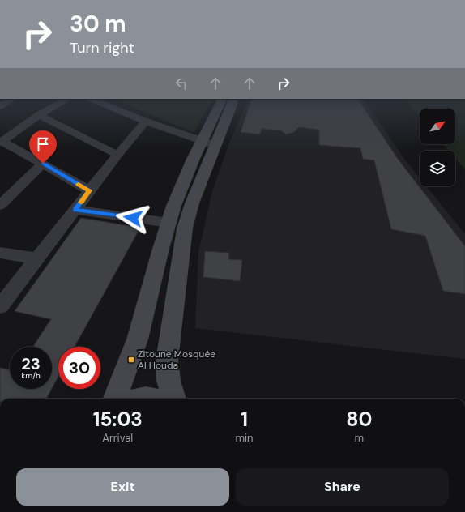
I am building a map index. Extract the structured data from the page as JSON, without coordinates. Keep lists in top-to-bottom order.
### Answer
{
  "places": {
    "transit": ["Zitoune Mosquée Al Houda"]
  },
  "north": "top right",
  "page": {
    "turn": ["30 m", "Turn right"],
    "speed": "23 km/h",
    "limit": "30",
    "eta": [
      "15:03",
      "Arrival",
      "1",
      "min",
      "80",
      "m"
    ],
    "buttons": ["Exit", "Share"]
  }
}
